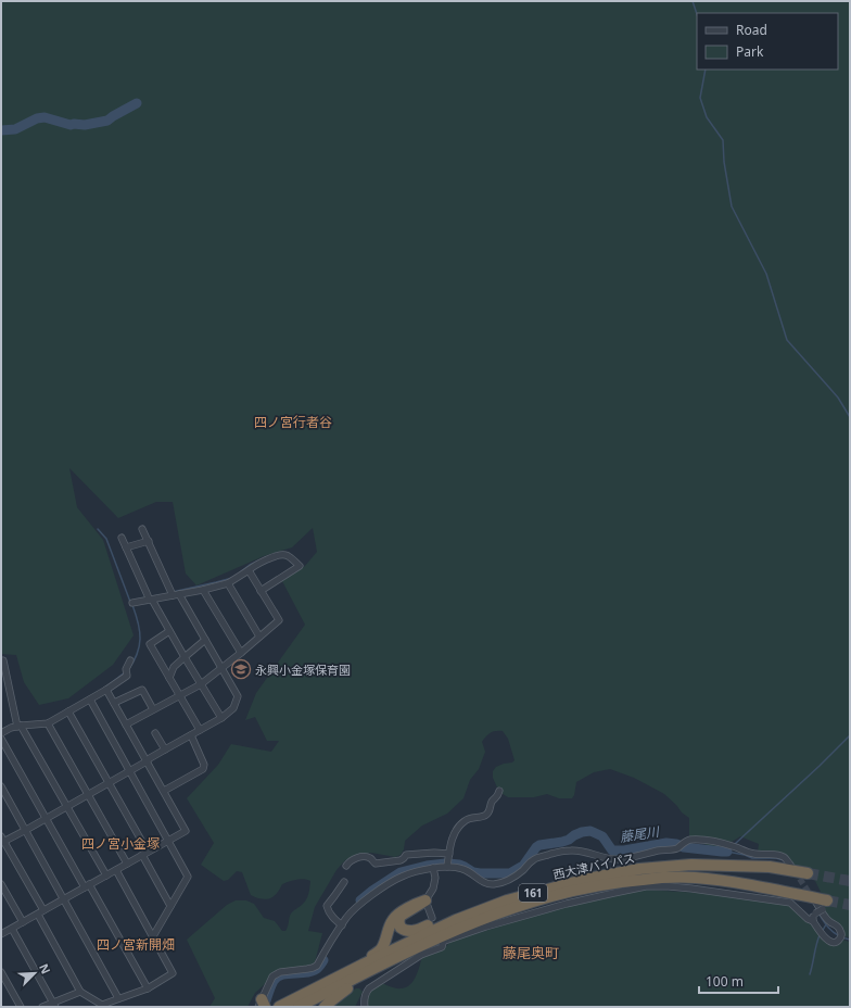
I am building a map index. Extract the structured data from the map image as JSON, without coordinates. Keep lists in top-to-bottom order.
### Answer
{
  "streets": {
    "highway": ["西大津バイパス", "161"]
  },
  "districts": [
    "四ノ宮行者谷",
    "四ノ宮小金塚",
    "四ノ宮新開畑",
    "藤尾奥町"
  ],
  "water": ["藤尾川"],
  "places": {
    "school or university": ["永興小金塚保育園"]
  },
  "legend": ["Road", "Park"],
  "scale_bar": "100 m",
  "north": "top right"
}
